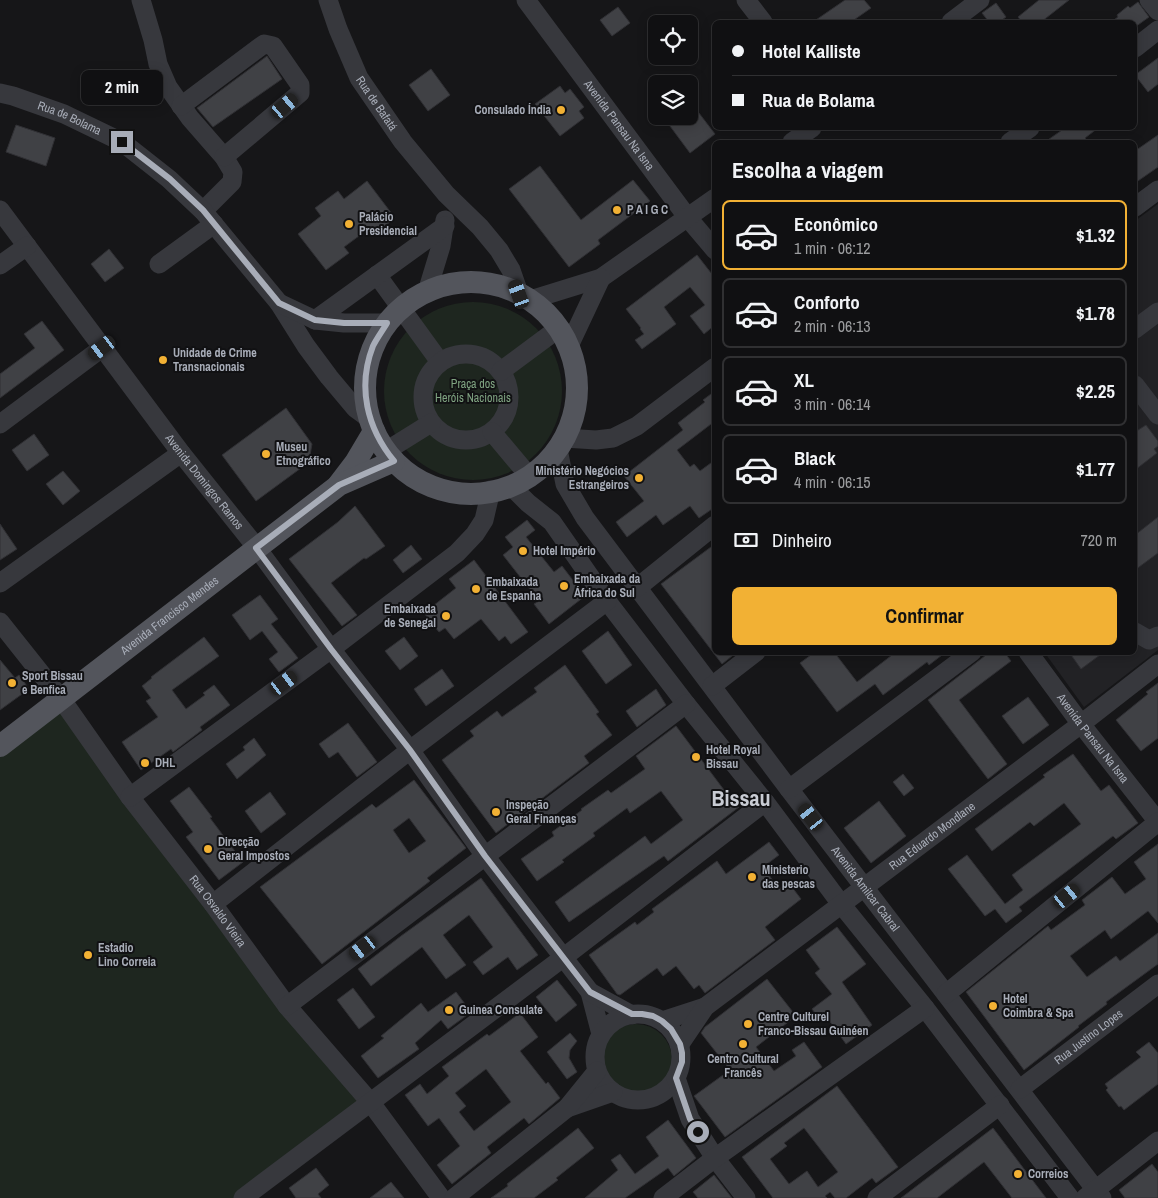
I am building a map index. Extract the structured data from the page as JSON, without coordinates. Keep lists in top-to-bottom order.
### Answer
{
  "streets": {
    "main road": ["Avenida Francisco Mendes"],
    "street": [
      "Rua de Bafatá",
      "Rua de Bolama",
      "Avenida Pansau Na Isna",
      "Avenida Domingos Ramos",
      "Rua Eduardo Mondlane",
      "Avenida Amilcar Cabral",
      "Rua Osvaldo Vieira",
      "Rua Justino Lopes"
    ]
  },
  "crossings": [
    ["Avenida Pansau Na Isna", "Rua Eduardo Mondlane"],
    ["Avenida Domingos Ramos", "Avenida Francisco Mendes"],
    ["Avenida Domingos Ramos", "Rua Eduardo Mondlane"],
    ["Avenida Francisco Mendes", "Rua Osvaldo Vieira"],
    ["Rua Eduardo Mondlane", "Avenida Amilcar Cabral"],
    ["Avenida Amilcar Cabral", "Rua Justino Lopes"]
  ],
  "districts": ["Bissau"],
  "parks": ["Praça dos Heróis Nacionais"],
  "places": [
    "Consulado Índia",
    "P A I G C",
    "Palácio Presidencial",
    "Unidade de Crime Transnacionais",
    "Museu Etnográfico",
    "Ministério Negócios Estrangeiros",
    "Hotel Império",
    "Embaixada da África do Sul",
    "Embaixada de Espanha",
    "Embaixada de Senegal",
    "Sport Bissau e Benfica",
    "Hotel Royal Bissau",
    "DHL",
    "Inspeção Geral Finanças",
    "Direcção Geral Impostos",
    "Ministerio das pescas",
    "Estadio Lino Correia",
    "Hotel Coimbra & Spa",
    "Guinea Consulate",
    "Centre Culturel Franco-Bissau Guinéen",
    "Centro Cultural Francês",
    "Correios"
  ],
  "page": {
    "banner": ["Hotel Kalliste", "Rua de Bolama"],
    "bubble": "2 min",
    "heading": "Escolha a viagem",
    "list": [
      {
        "name": "Econômico",
        "note": "1 min · 06:12",
        "value": "$1.32"
      },
      {
        "name": "Conforto",
        "note": "2 min · 06:13",
        "value": "$1.78"
      },
      {
        "name": "XL",
        "note": "3 min · 06:14",
        "value": "$2.25"
      },
      {
        "name": "Black",
        "note": "4 min · 06:15",
        "value": "$1.77"
      }
    ],
    "pay": ["Dinheiro", "720 m"],
    "buttons": "Confirmar"
  }
}
